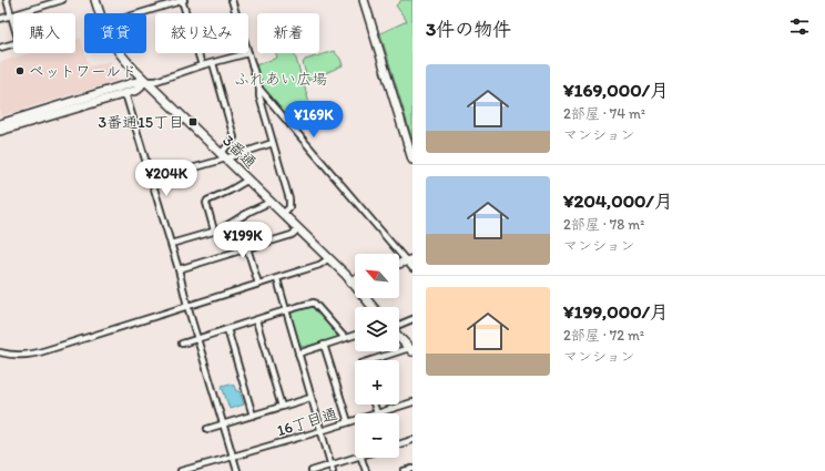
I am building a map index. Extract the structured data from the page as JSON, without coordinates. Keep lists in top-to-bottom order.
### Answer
{
  "streets": {
    "main road": ["3番通"],
    "street": ["16丁目通"]
  },
  "parks": ["ふれあい広場"],
  "places": {
    "other": ["ペットワールド"],
    "transit": ["3番通15丁目"]
  },
  "north": "top left",
  "page": {
    "heading": "3件の物件",
    "chip": [
      "購入",
      "賃貸",
      "絞り込み",
      "新着"
    ],
    "list": [
      {
        "name": "¥169,000/月",
        "note": "2部屋 · 74 m² · マンション"
      },
      {
        "name": "¥204,000/月",
        "note": "2部屋 · 78 m² · マンション"
      },
      {
        "name": "¥199,000/月",
        "note": "2部屋 · 72 m² · マンション"
      }
    ],
    "price": ["¥169K", "¥204K", "¥199K"],
    "map_buttons": ["+", "−"]
  }
}
